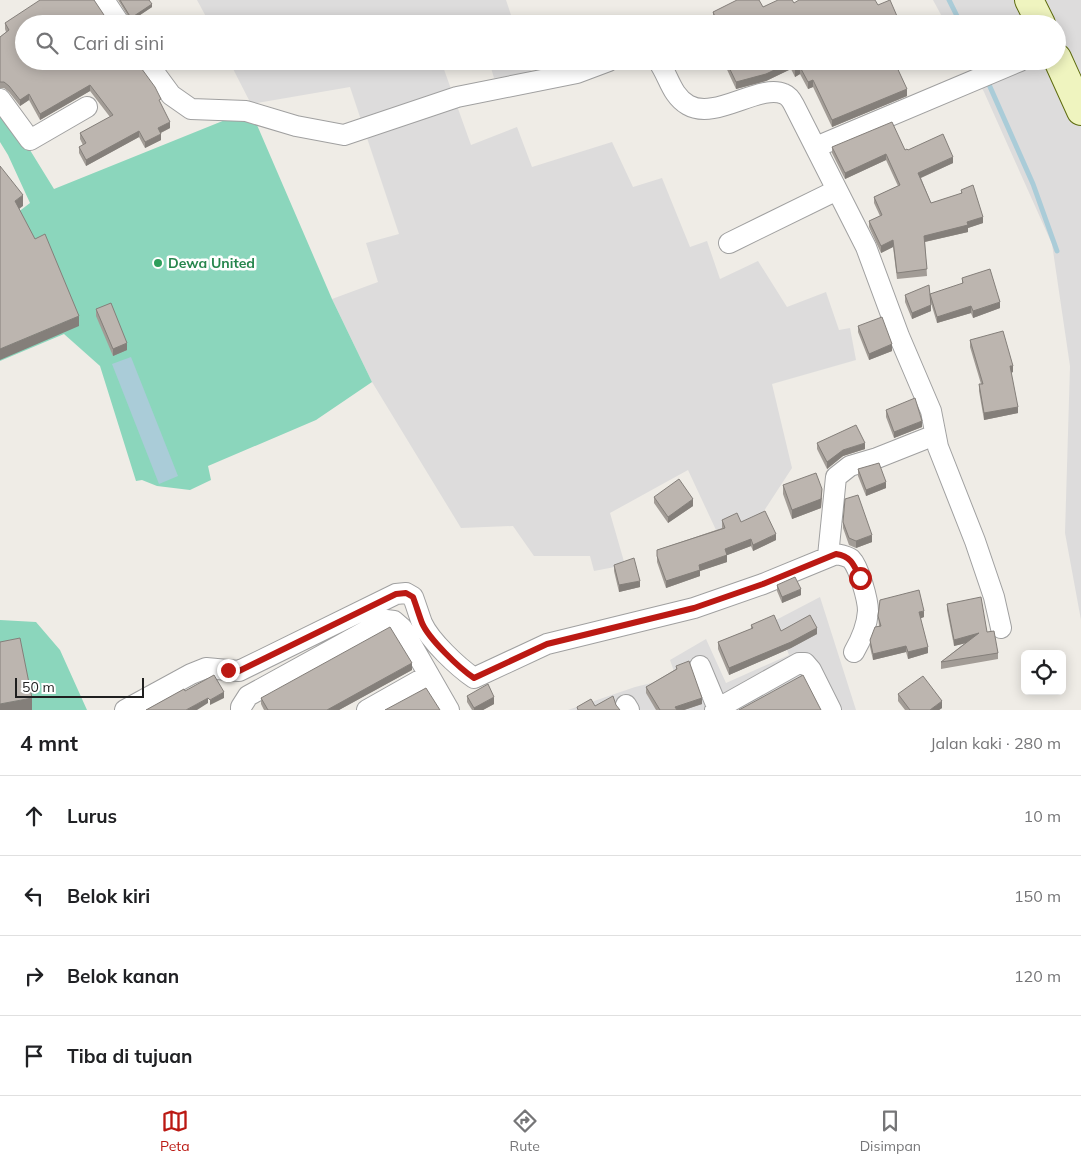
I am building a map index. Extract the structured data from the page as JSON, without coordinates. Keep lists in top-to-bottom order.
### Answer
{
  "places": ["Dewa United"],
  "scale_bar": "50 m",
  "page": {
    "search": "Cari di sini",
    "scale": "50 m",
    "heading": ["4 mnt", "Jalan kaki · 280 m"],
    "list": [
      ["Lurus", "10 m"],
      ["Belok kiri", "150 m"],
      ["Belok kanan", "120 m"],
      "Tiba di tujuan"
    ],
    "nav": ["Peta", "Rute", "Disimpan"]
  }
}
